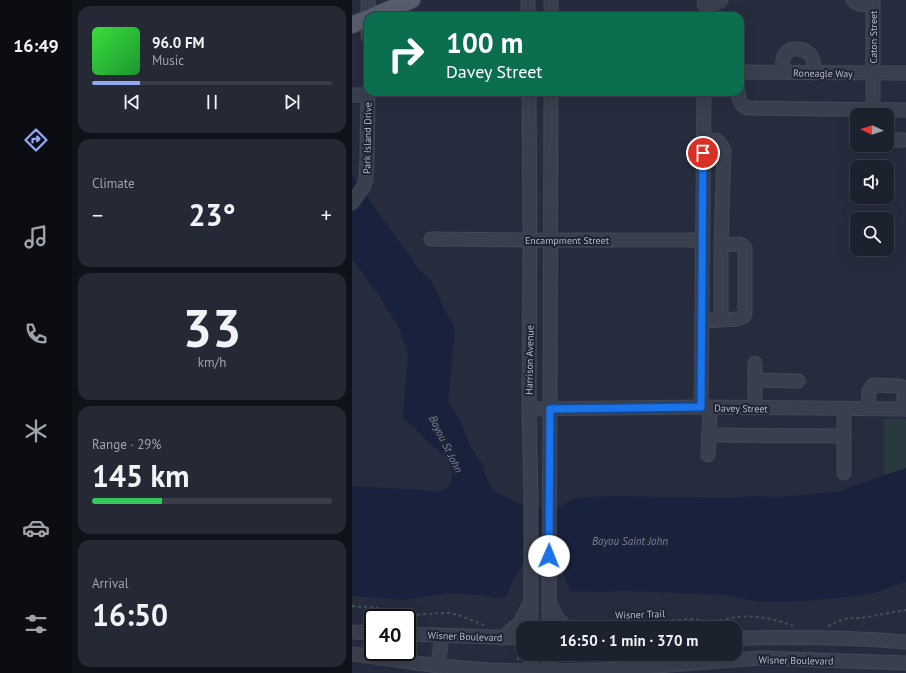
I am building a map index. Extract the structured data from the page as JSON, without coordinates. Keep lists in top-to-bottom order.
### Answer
{
  "streets": {
    "street": [
      "Caton Street",
      "Roneagle Way",
      "Park Island Drive",
      "Encampment Street",
      "Harrison Avenue",
      "Davey Street",
      "Wisner Boulevard"
    ],
    "path": ["Wisner Trail"]
  },
  "crossings": [
    ["Caton Street", "Roneagle Way"],
    ["Encampment Street", "Harrison Avenue"],
    ["Harrison Avenue", "Davey Street"]
  ],
  "water": ["Bayou St John", "Bayou Saint John"],
  "north": "left",
  "page": {
    "tabs": "16:49",
    "turn": ["100 m", "Davey Street"],
    "song": ["96.0 FM", "Music"],
    "tile": [
      "Climate",
      ["33", "km/h"],
      ["Range · 29%", "145 km"],
      ["Arrival", "16:50"]
    ],
    "heat": ["−", "23°", "+"],
    "limit": "40",
    "trip": "16:50 · 1 min · 370 m"
  }
}
